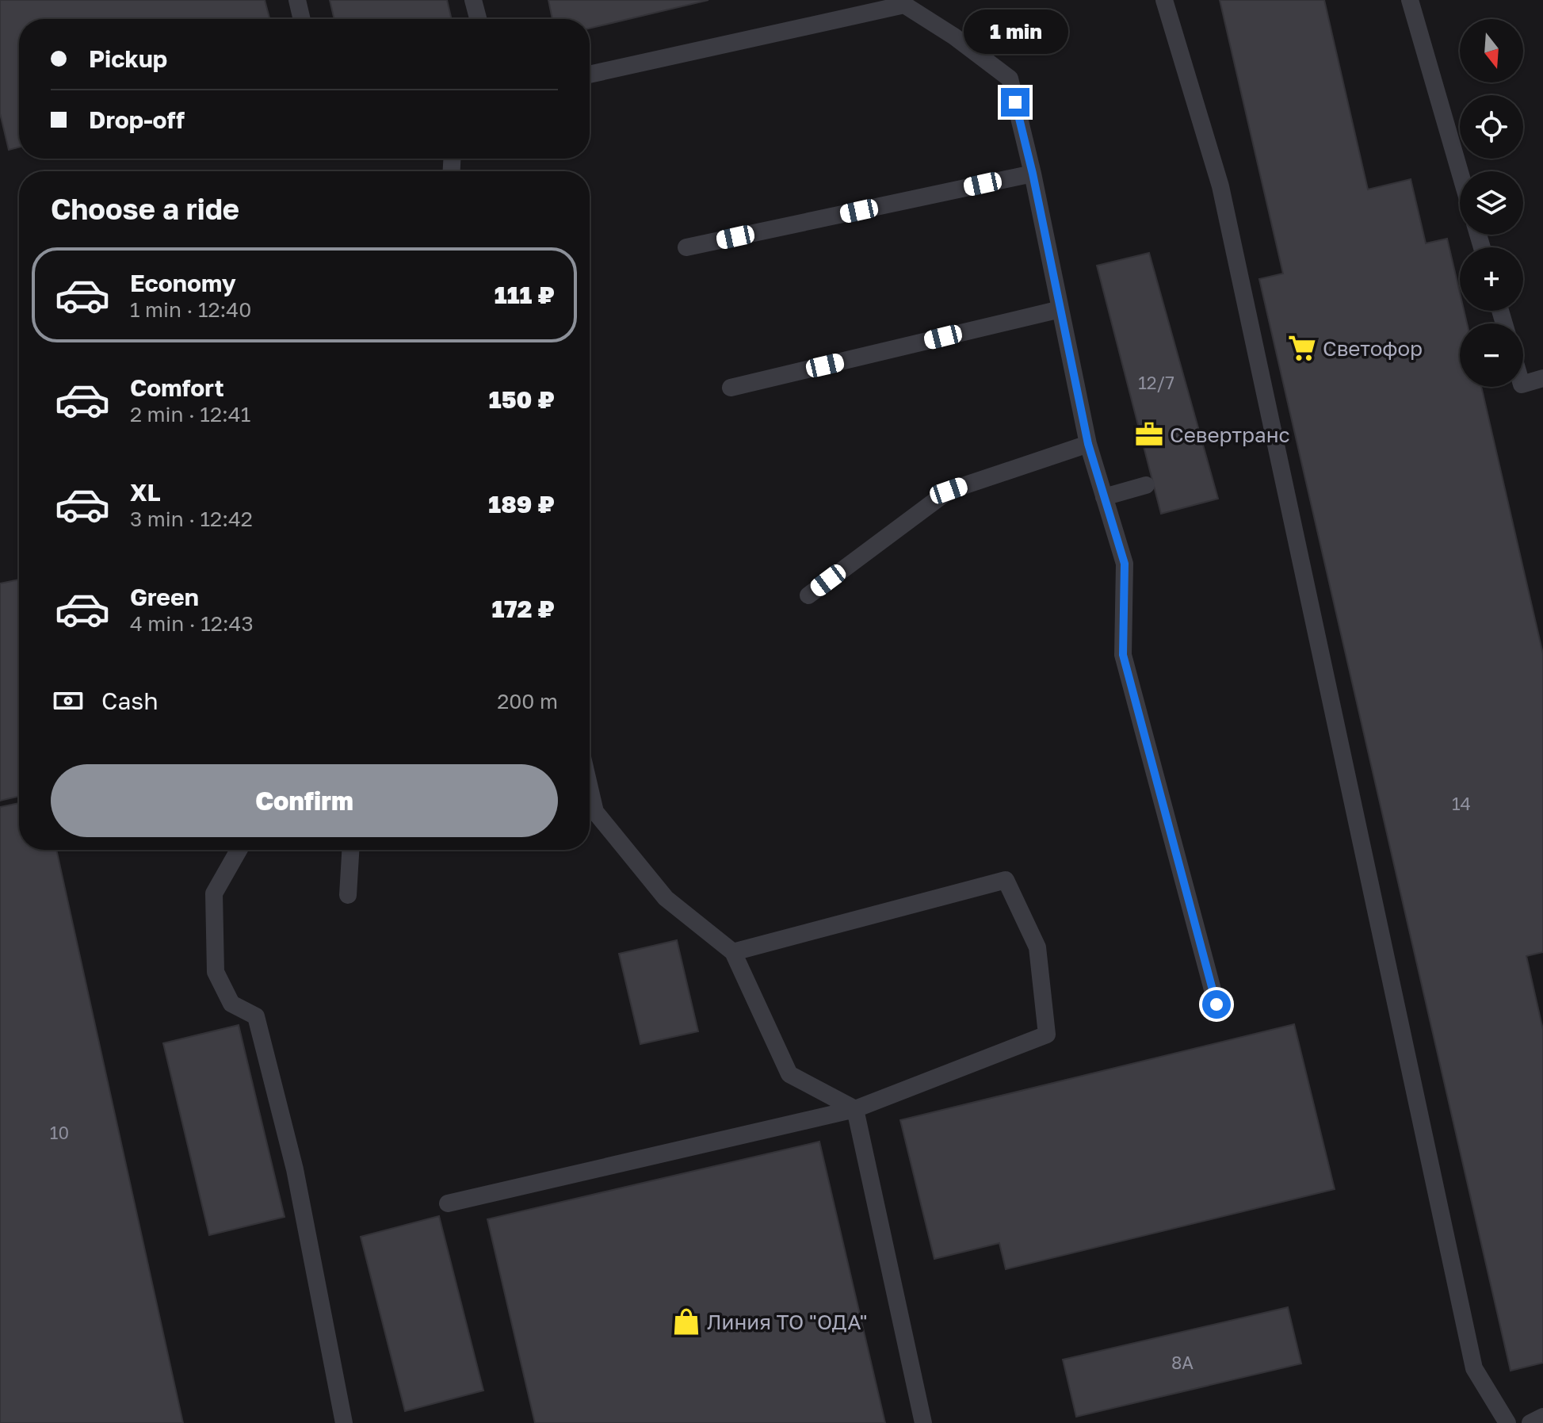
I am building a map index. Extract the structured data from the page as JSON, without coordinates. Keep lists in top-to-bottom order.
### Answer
{
  "places": {
    "supermarket": ["Светофор"],
    "office": ["Севертранс"],
    "shop": ["Линия ТО \"ОДА\""]
  },
  "house_numbers": [
    "12/7",
    "14",
    "10",
    "8А"
  ],
  "north": "bottom",
  "page": {
    "bubble": "1 min",
    "map_buttons": ["+", "−"],
    "banner": ["Pickup", "Drop-off"],
    "heading": "Choose a ride",
    "list": [
      {
        "name": "Economy",
        "note": "1 min · 12:40",
        "value": "111 ₽"
      },
      {
        "name": "Comfort",
        "note": "2 min · 12:41",
        "value": "150 ₽"
      },
      {
        "name": "XL",
        "note": "3 min · 12:42",
        "value": "189 ₽"
      },
      {
        "name": "Green",
        "note": "4 min · 12:43",
        "value": "172 ₽"
      }
    ],
    "pay": ["Cash", "200 m"],
    "buttons": "Confirm"
  }
}
